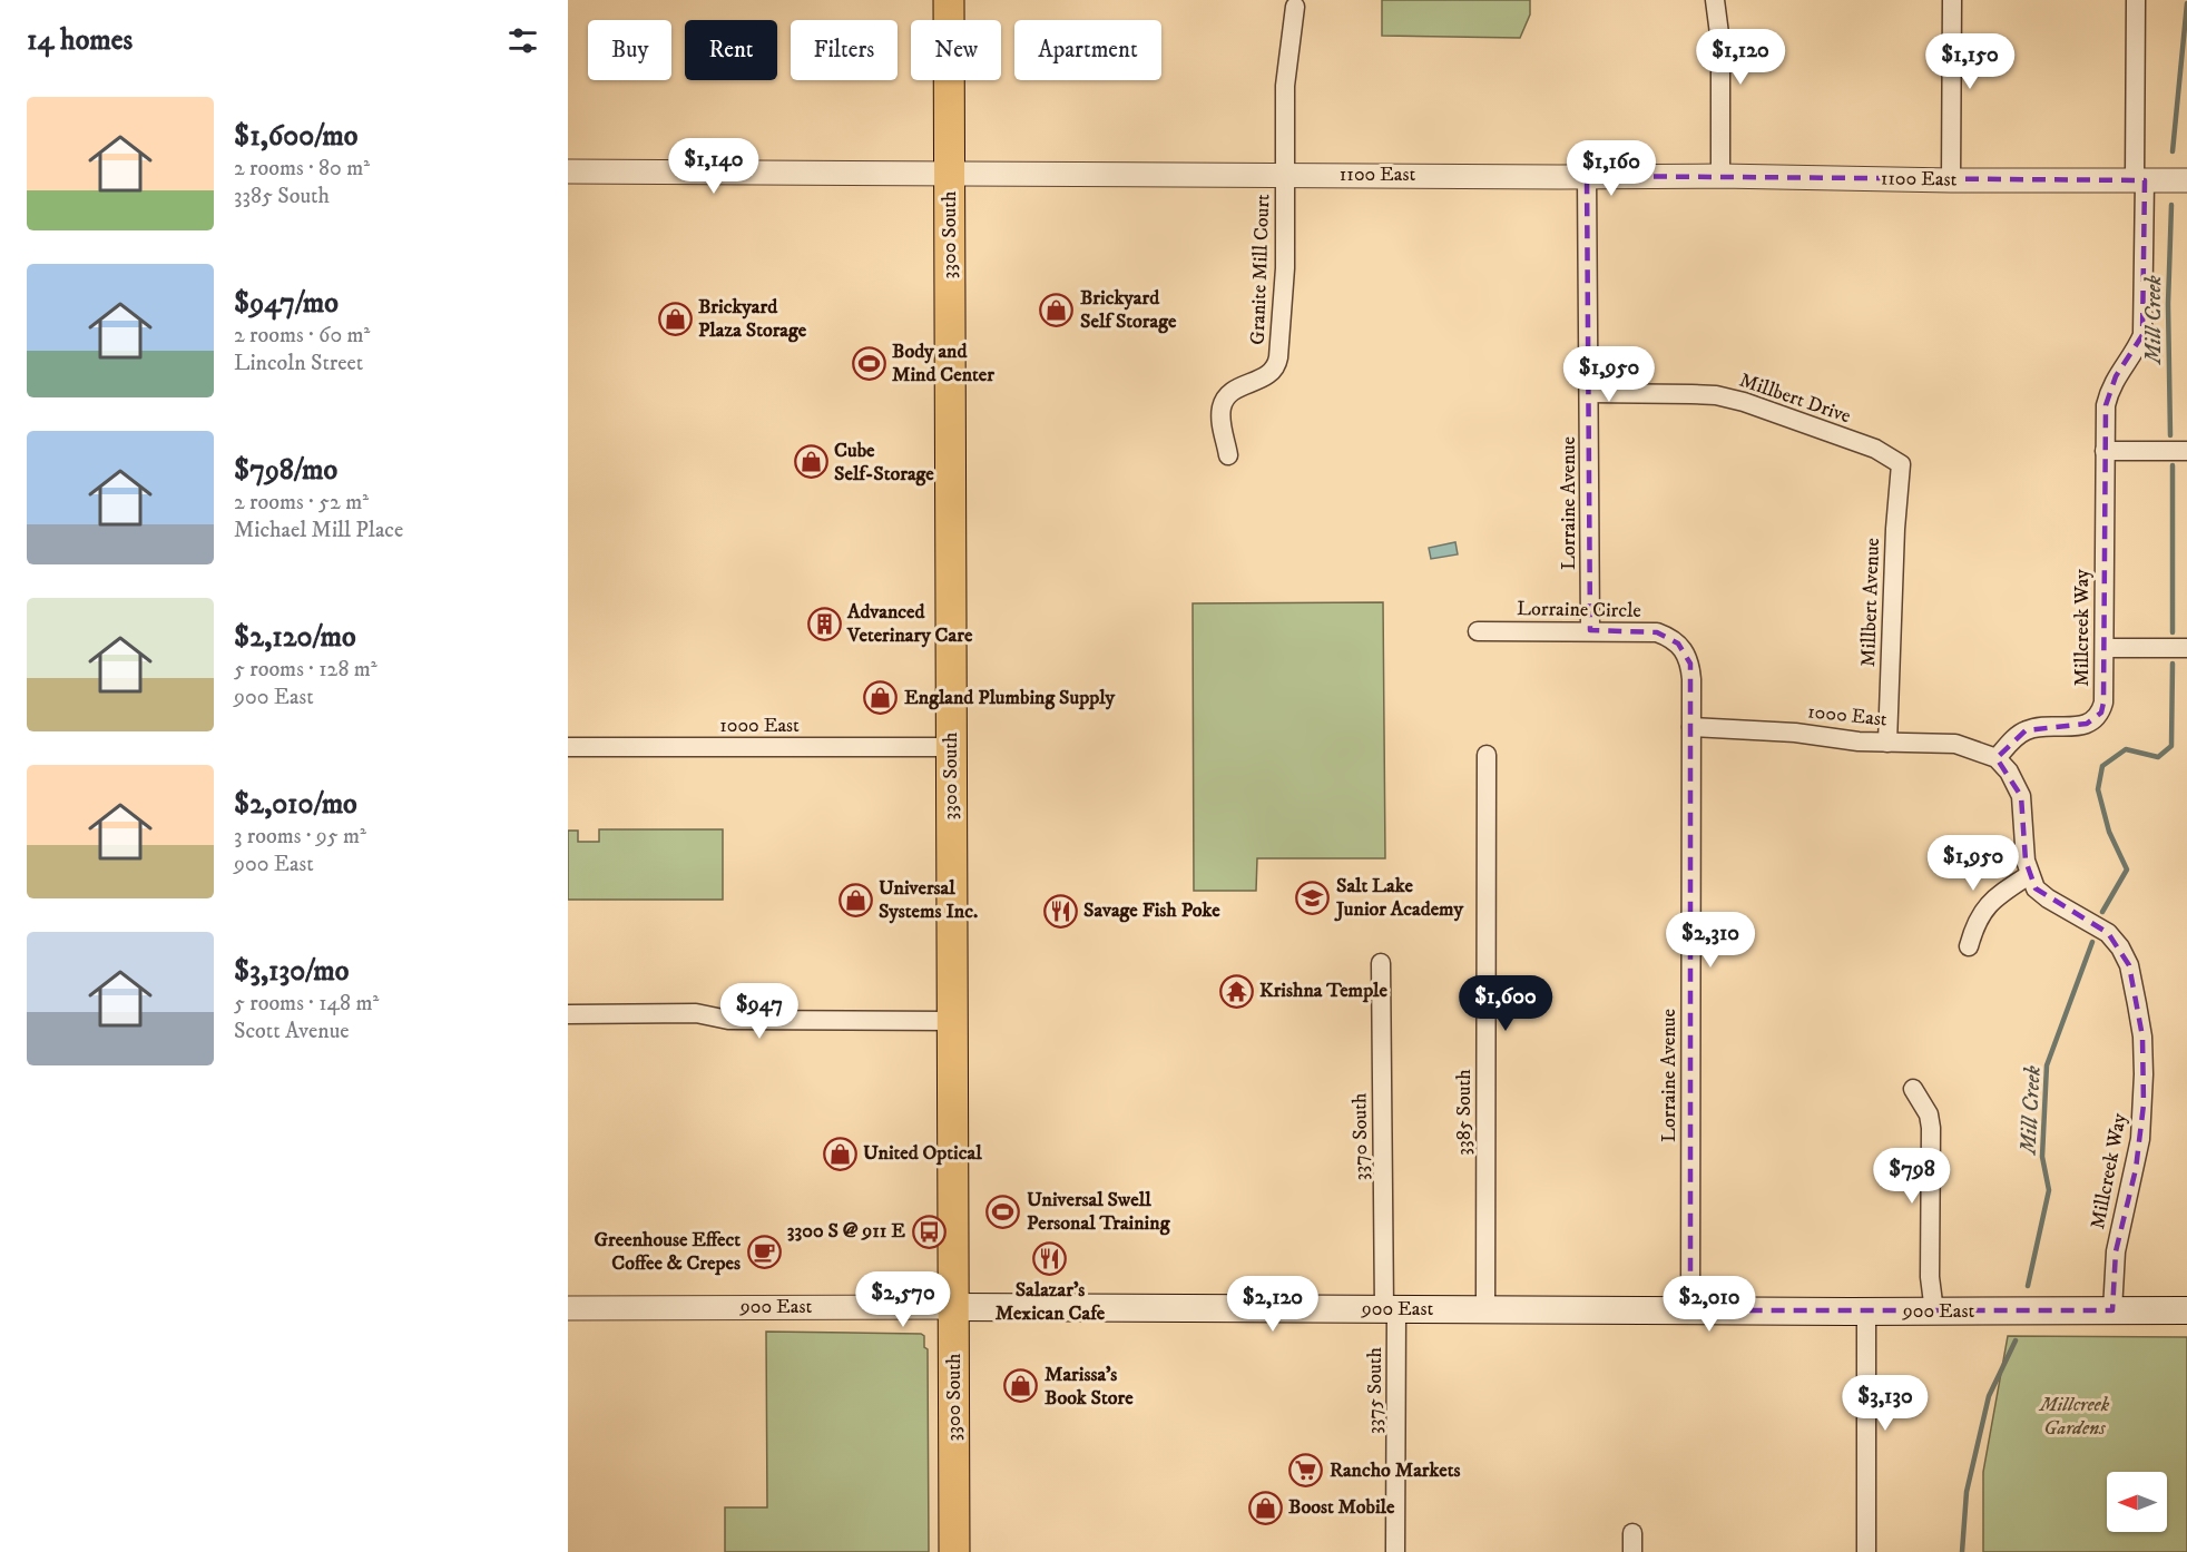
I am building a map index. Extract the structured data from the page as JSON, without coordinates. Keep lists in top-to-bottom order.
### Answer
{
  "streets": {
    "main road": ["3300 South", "900 East"],
    "street": [
      "1100 East",
      "Granite Mill Court",
      "Millbert Drive",
      "Lorraine Avenue",
      "Millbert Avenue",
      "Lorraine Circle",
      "Millcreek Way",
      "1000 East",
      "3385 South",
      "3370 South",
      "3375 South"
    ]
  },
  "crossings": [
    ["1100 East", "3300 South"],
    ["1100 East", "Granite Mill Court"],
    ["1100 East", "Lorraine Avenue"],
    ["1100 East", "Millcreek Way"],
    ["3300 South", "1000 East"],
    ["3300 South", "900 East"],
    ["Millbert Drive", "Lorraine Avenue"],
    ["Millbert Drive", "Millbert Avenue"],
    ["Lorraine Avenue", "Lorraine Circle"],
    ["Lorraine Avenue", "1000 East"],
    ["Lorraine Avenue", "900 East"],
    ["Millbert Avenue", "1000 East"],
    ["Millcreek Way", "1000 East"],
    ["Millcreek Way", "900 East"],
    ["3385 South", "900 East"],
    ["3370 South", "900 East"],
    ["3370 South", "3375 South"],
    ["900 East", "3375 South"]
  ],
  "water": ["Mill Creek"],
  "parks": ["Millcreek Gardens"],
  "places": {
    "shop": [
      "Brickyard Self Storage",
      "Brickyard Plaza Storage",
      "Cube Self-Storage",
      "England Plumbing Supply",
      "Universal Systems Inc.",
      "United Optical",
      "Marissa's Book Store",
      "Boost Mobile"
    ],
    "sports": ["Body and Mind Center", "Universal Swell Personal Training"],
    "building": ["Advanced Veterinary Care"],
    "school or university": ["Salt Lake Junior Academy"],
    "restaurant": ["Savage Fish Poke", "Salazar's Mexican Cafe"],
    "temple": ["Krishna Temple"],
    "bus stop": ["3300 S @ 911 E"],
    "cafe": ["Greenhouse Effect Coffee & Crepes"],
    "supermarket": ["Rancho Markets"]
  },
  "north": "left",
  "page": {
    "heading": "14 homes",
    "chip": [
      "Buy",
      "Rent",
      "Filters",
      "New",
      "Apartment"
    ],
    "price": [
      "$1,120",
      "$1,150",
      "$1,140",
      "$1,160",
      "$1,950",
      "$1,950",
      "$2,310",
      "$1,600",
      "$947",
      "$798",
      "$2,570",
      "$2,120",
      "$2,010",
      "$3,130"
    ],
    "list": [
      {
        "name": "$1,600/mo",
        "note": "2 rooms · 80 m² · 3385 South"
      },
      {
        "name": "$947/mo",
        "note": "2 rooms · 60 m² · Lincoln Street"
      },
      {
        "name": "$798/mo",
        "note": "2 rooms · 52 m² · Michael Mill Place"
      },
      {
        "name": "$2,120/mo",
        "note": "5 rooms · 128 m² · 900 East"
      },
      {
        "name": "$2,010/mo",
        "note": "3 rooms · 95 m² · 900 East"
      },
      {
        "name": "$3,130/mo",
        "note": "5 rooms · 148 m² · Scott Avenue"
      }
    ]
  }
}
